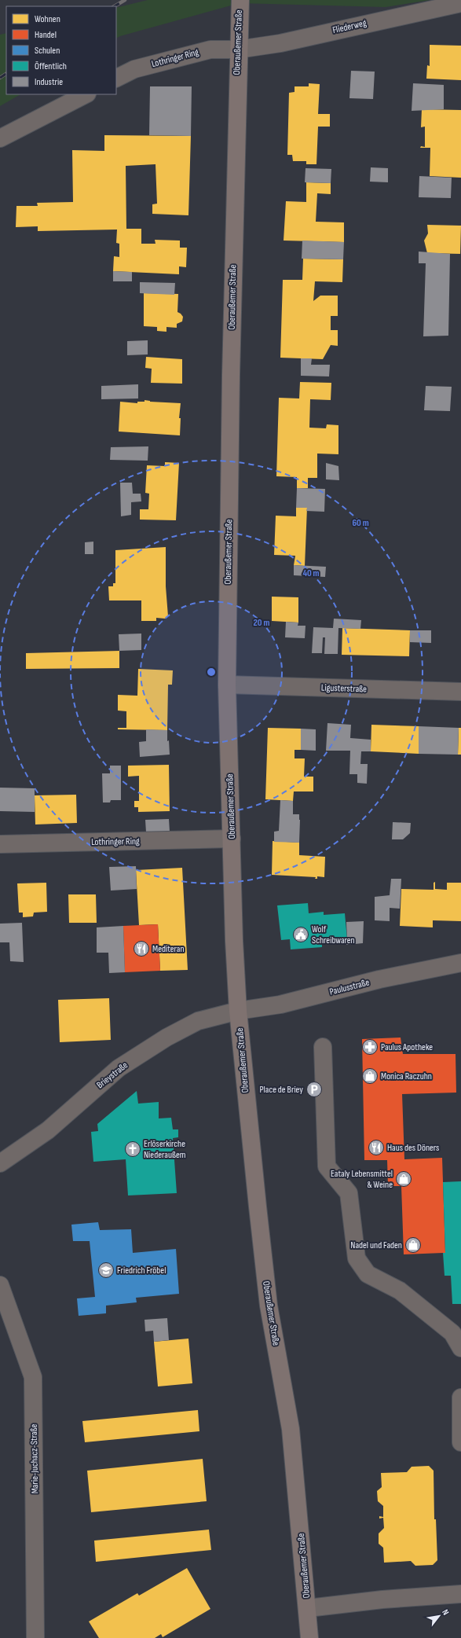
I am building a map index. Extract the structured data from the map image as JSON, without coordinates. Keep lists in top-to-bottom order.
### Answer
{
  "streets": {
    "main road": ["Oberaußemer Straße"],
    "street": [
      "Fliederweg",
      "Lothringer Ring",
      "Ligusterstraße",
      "Paulusstraße",
      "Brieystraße",
      "Marie-Juchacz-Straße"
    ]
  },
  "crossings": [
    ["Fliederweg", "Oberaußemer Straße"],
    ["Fliederweg", "Lothringer Ring"],
    ["Oberaußemer Straße", "Lothringer Ring"],
    ["Oberaußemer Straße", "Ligusterstraße"],
    ["Oberaußemer Straße", "Paulusstraße"],
    ["Oberaußemer Straße", "Brieystraße"],
    ["Paulusstraße", "Brieystraße"]
  ],
  "places": {
    "public building": ["Wolf Schreibwaren"],
    "restaurant": ["Mediteran", "Haus des Döners"],
    "pharmacy": ["Paulus Apotheke"],
    "shop": ["Monica Raczuhn", "Eataly Lebensmittel & Weine", "Nadel und Faden"],
    "parking": ["Place de Briey"],
    "church": ["Erlöserkirche Niederaußem"],
    "school or university": ["Friedrich Fröbel"]
  },
  "legend": [
    "Wohnen",
    "Handel",
    "Schulen",
    "Öffentlich",
    "Industrie"
  ],
  "north": "top right",
  "rings": ["60 m", "40 m", "20 m"]
}
